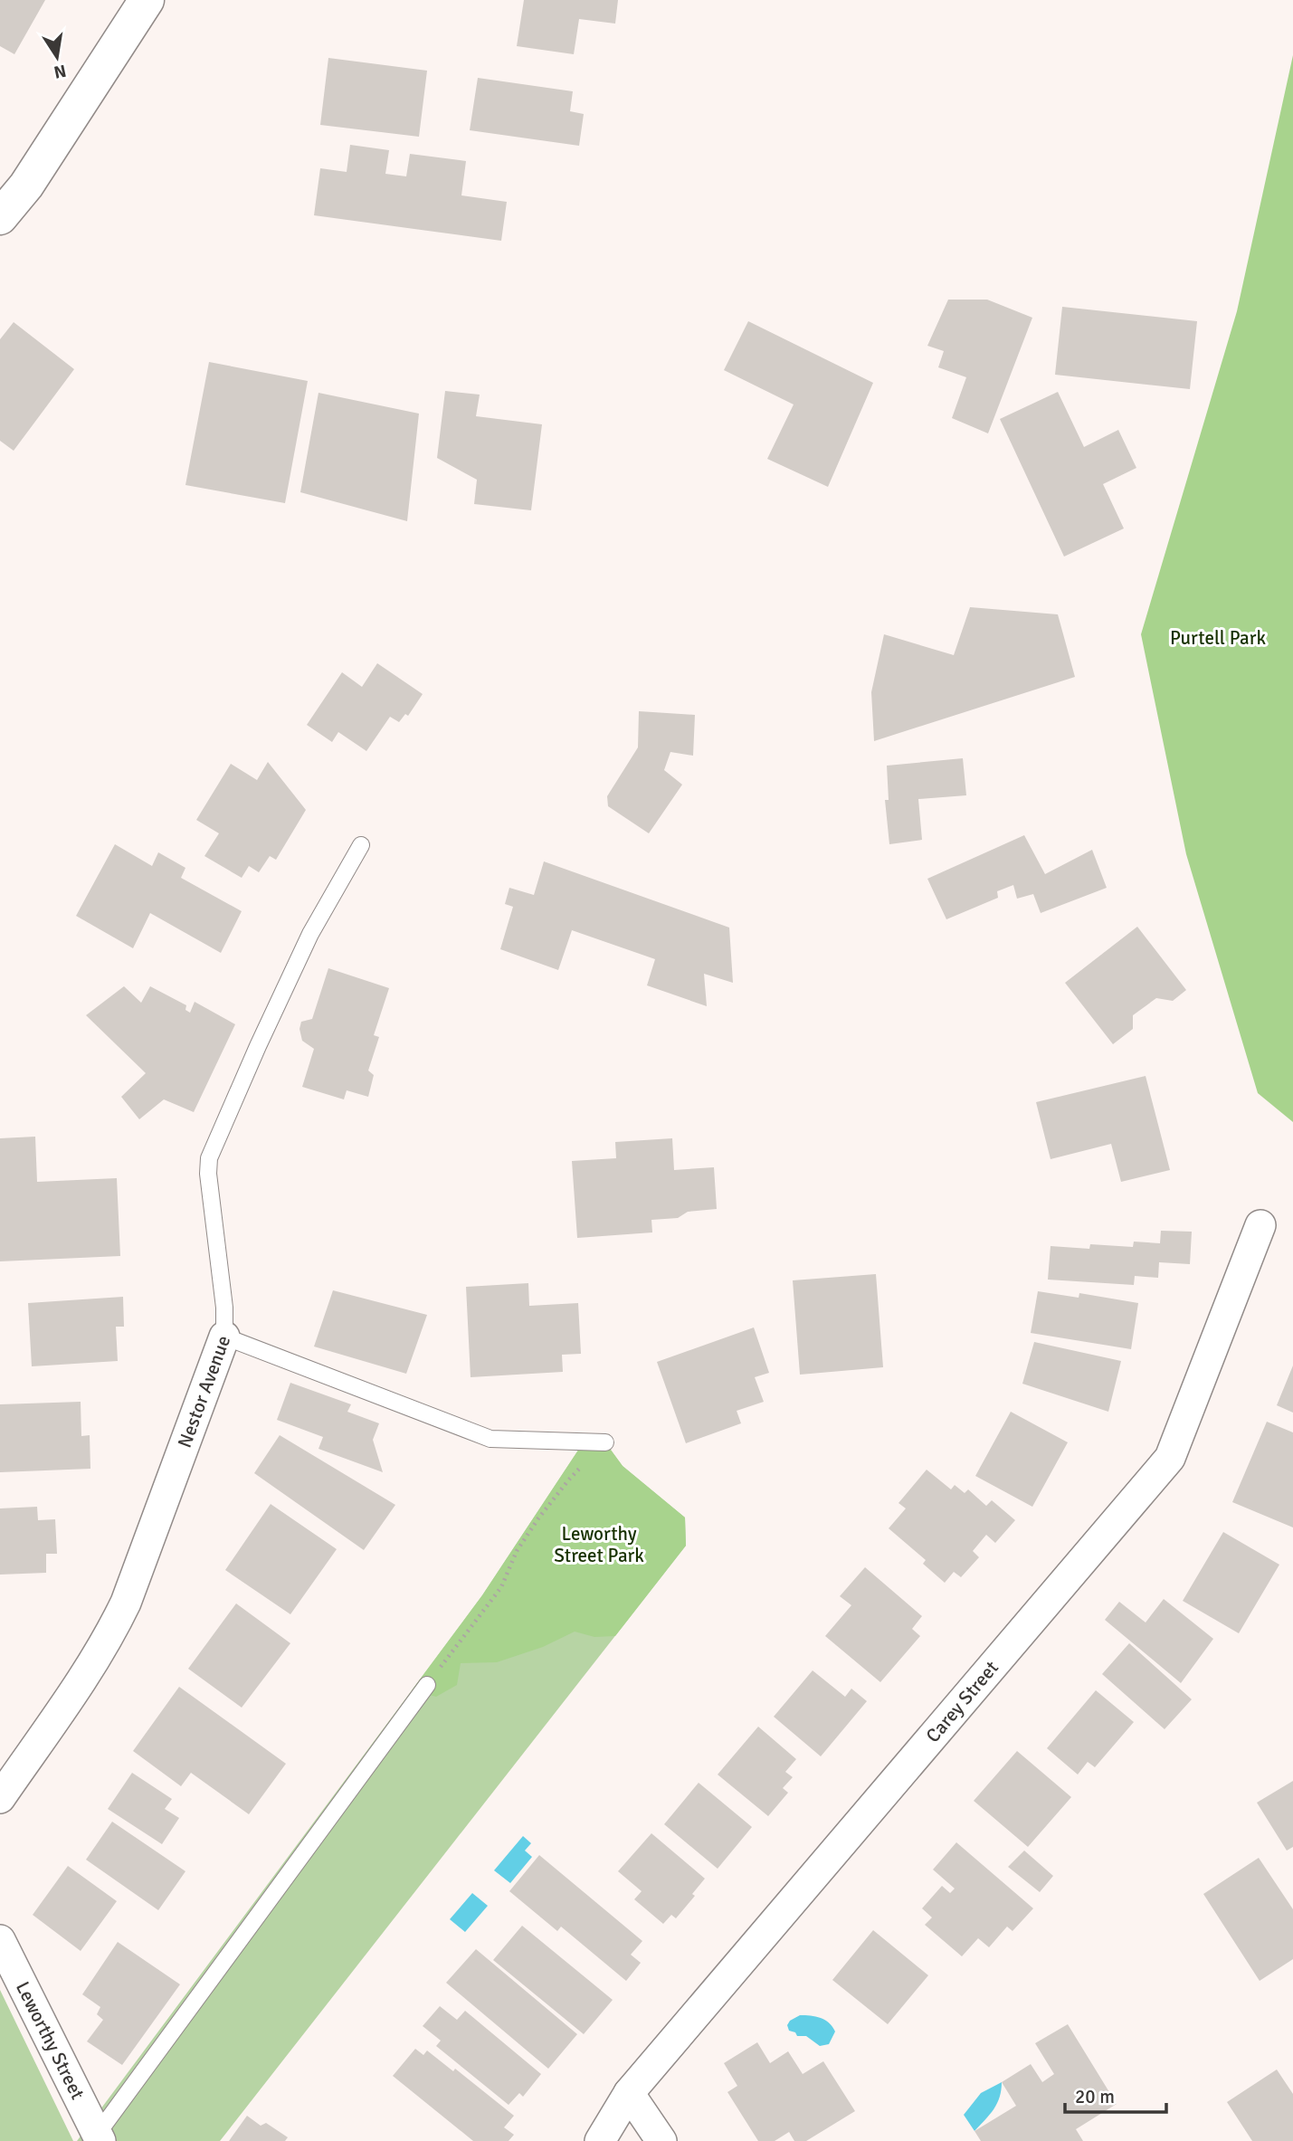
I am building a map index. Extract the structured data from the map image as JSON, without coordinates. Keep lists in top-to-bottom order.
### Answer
{
  "streets": {
    "street": ["Nestor Avenue", "Carey Street", "Leworthy Street"]
  },
  "parks": ["Purtell Park", "Leworthy Street Park"],
  "scale_bar": "20 m",
  "north": "bottom"
}
